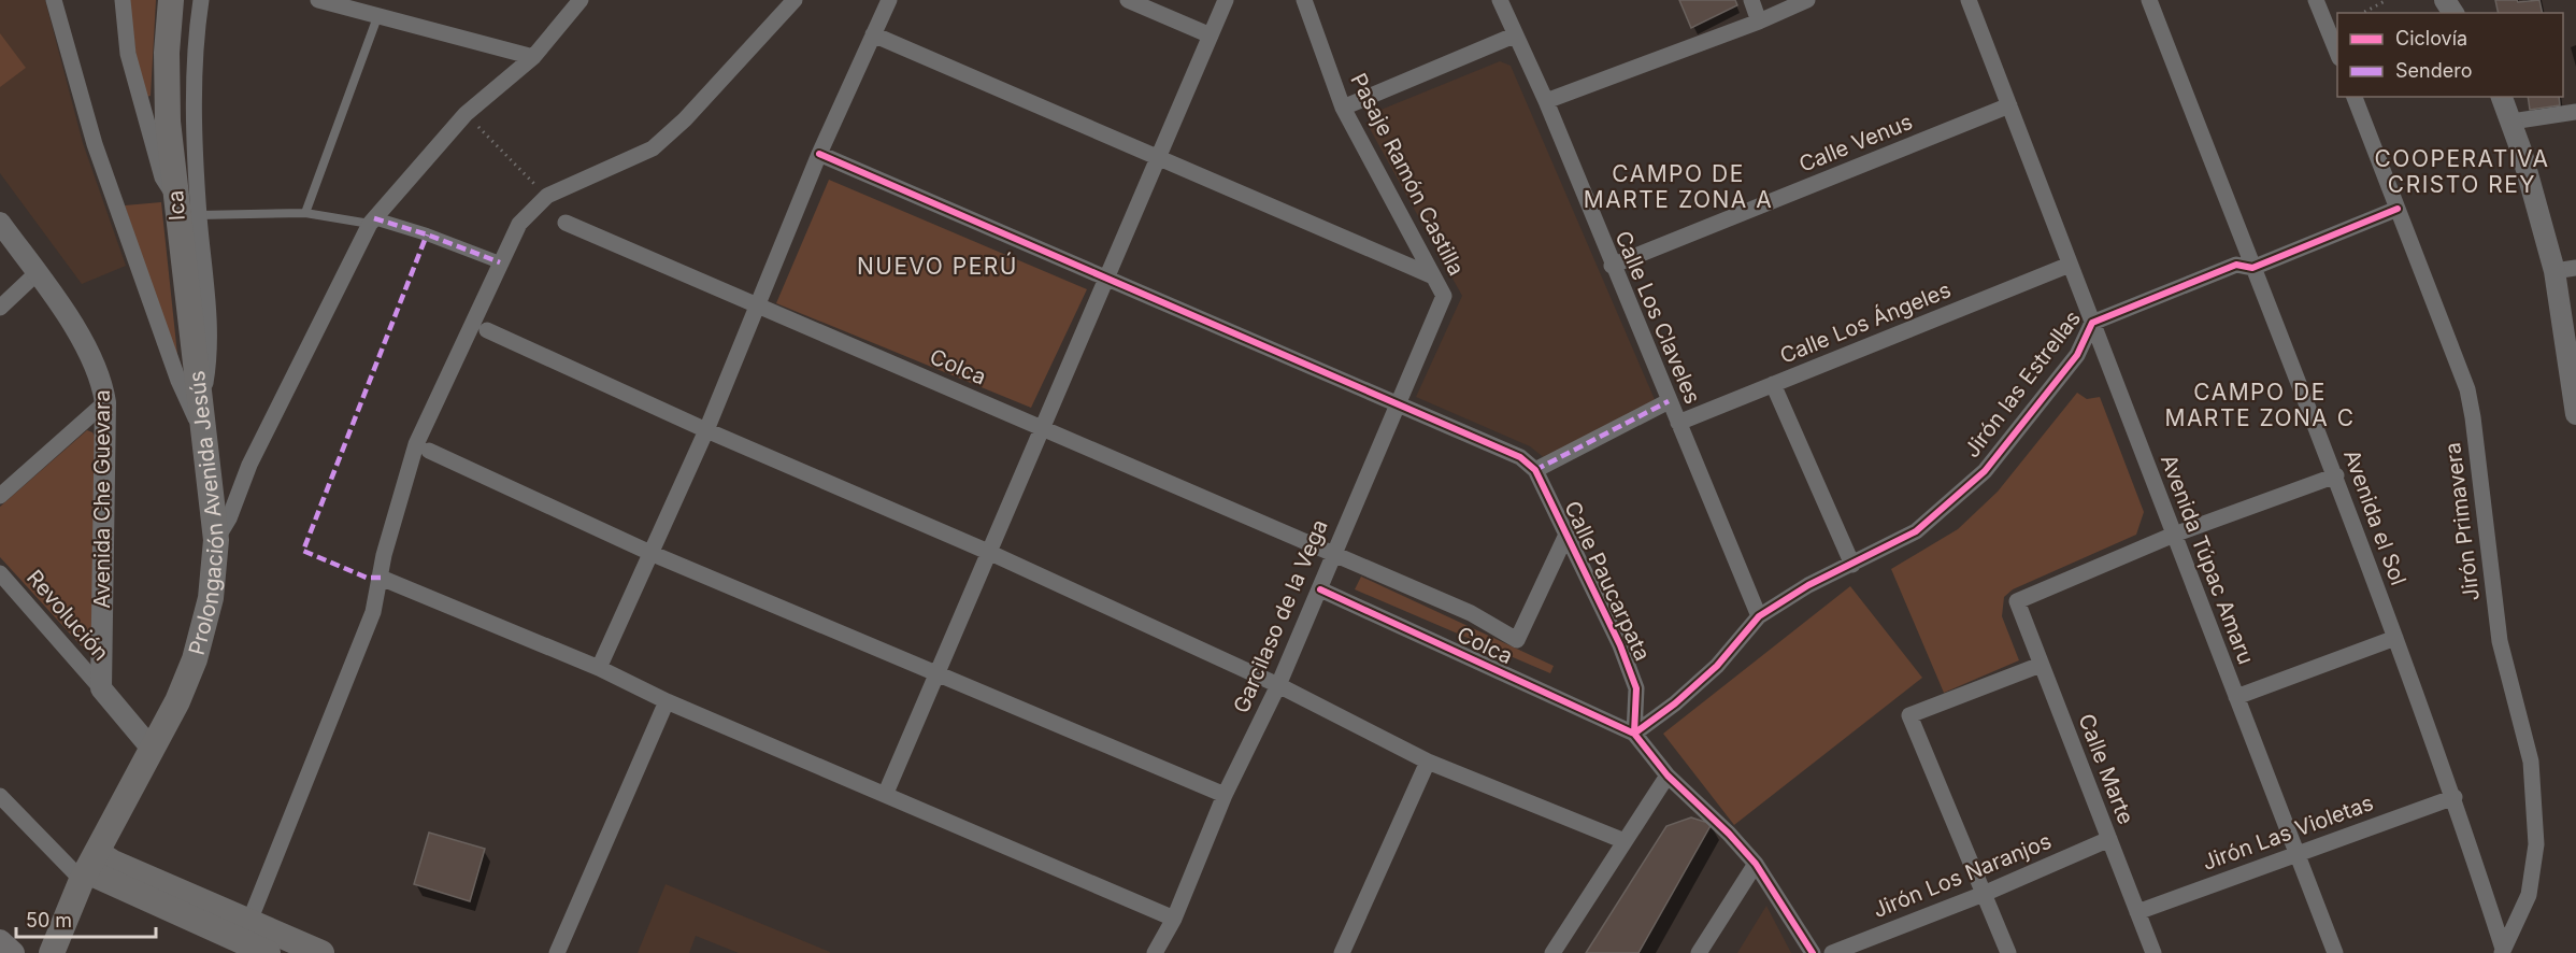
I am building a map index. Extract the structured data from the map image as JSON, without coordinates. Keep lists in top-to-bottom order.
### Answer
{
  "streets": {
    "main road": ["Prolongación Avenida Jesús"],
    "street": [
      "Calle Venus",
      "Pasaje Ramón Castilla",
      "Ica",
      "Calle Los Claveles",
      "Calle Los Ángeles",
      "Colca",
      "Jirón las Estrellas",
      "Avenida Che Guevara",
      "Avenida el Sol",
      "Jirón Primavera",
      "Avenida Túpac Amaru",
      "Calle Paucarpata",
      "Revolución",
      "Garcilaso de la Vega",
      "Calle Marte",
      "Jirón Las Violetas",
      "Jirón Los Naranjos"
    ]
  },
  "crossings": [
    ["Calle Venus", "Calle Los Claveles"],
    ["Calle Venus", "Avenida Túpac Amaru"],
    ["Pasaje Ramón Castilla", "Garcilaso de la Vega"],
    ["Ica", "Prolongación Avenida Jesús"],
    ["Calle Los Claveles", "Calle Los Ángeles"],
    ["Calle Los Claveles", "Jirón las Estrellas"],
    ["Calle Los Ángeles", "Avenida Túpac Amaru"],
    ["Colca", "Jirón las Estrellas"],
    ["Colca", "Calle Paucarpata"],
    ["Colca", "Garcilaso de la Vega"],
    ["Jirón las Estrellas", "Avenida el Sol"],
    ["Jirón las Estrellas", "Jirón Primavera"],
    ["Jirón las Estrellas", "Avenida Túpac Amaru"],
    ["Jirón las Estrellas", "Calle Paucarpata"],
    ["Avenida Che Guevara", "Revolución"],
    ["Avenida el Sol", "Jirón Primavera"],
    ["Avenida el Sol", "Jirón Las Violetas"],
    ["Avenida Túpac Amaru", "Calle Marte"],
    ["Avenida Túpac Amaru", "Jirón Las Violetas"],
    ["Calle Marte", "Jirón Las Violetas"],
    ["Calle Marte", "Jirón Los Naranjos"]
  ],
  "districts": [
    "COOPERATIVA CRISTO REY",
    "CAMPO DE MARTE ZONA A",
    "NUEVO PERÚ",
    "CAMPO DE MARTE ZONA C"
  ],
  "legend": ["Ciclovía", "Sendero"],
  "scale_bar": "50 m"
}
